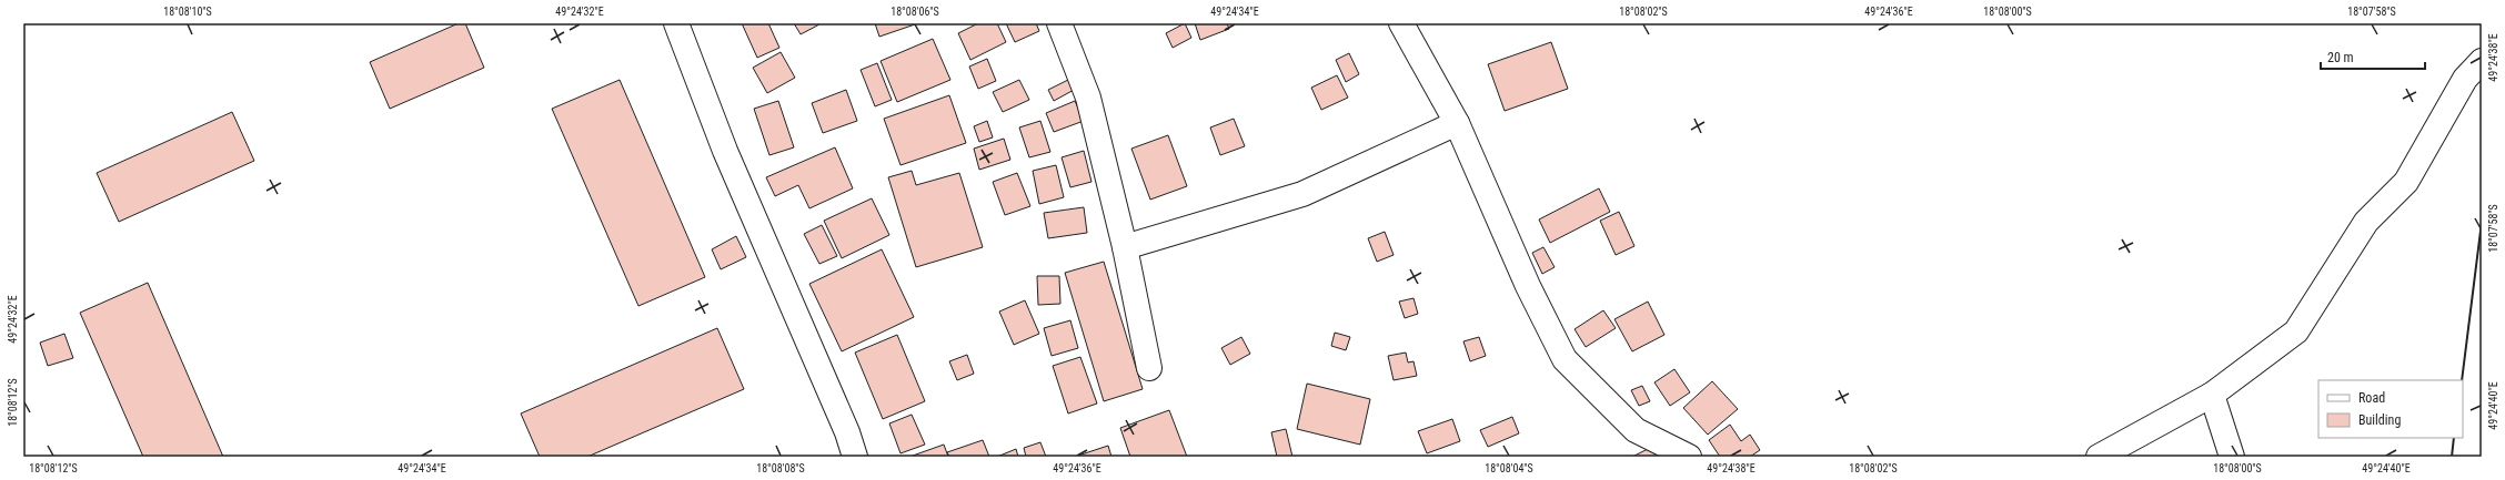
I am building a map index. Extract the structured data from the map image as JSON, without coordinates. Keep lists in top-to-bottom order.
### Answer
{
  "legend": ["Road", "Building"],
  "scale_bar": "20 m",
  "coordinates": [
    "18°08'10\"S",
    "49°24'32\"E",
    "18°08'06\"S",
    "49°24'34\"E",
    "18°08'02\"S",
    "49°24'36\"E",
    "18°08'00\"S",
    "18°07'58\"S",
    "49°24'38\"E",
    "18°08'12\"S",
    "49°24'40\"E",
    "18°08'08\"S",
    "18°08'04\"S"
  ]
}
